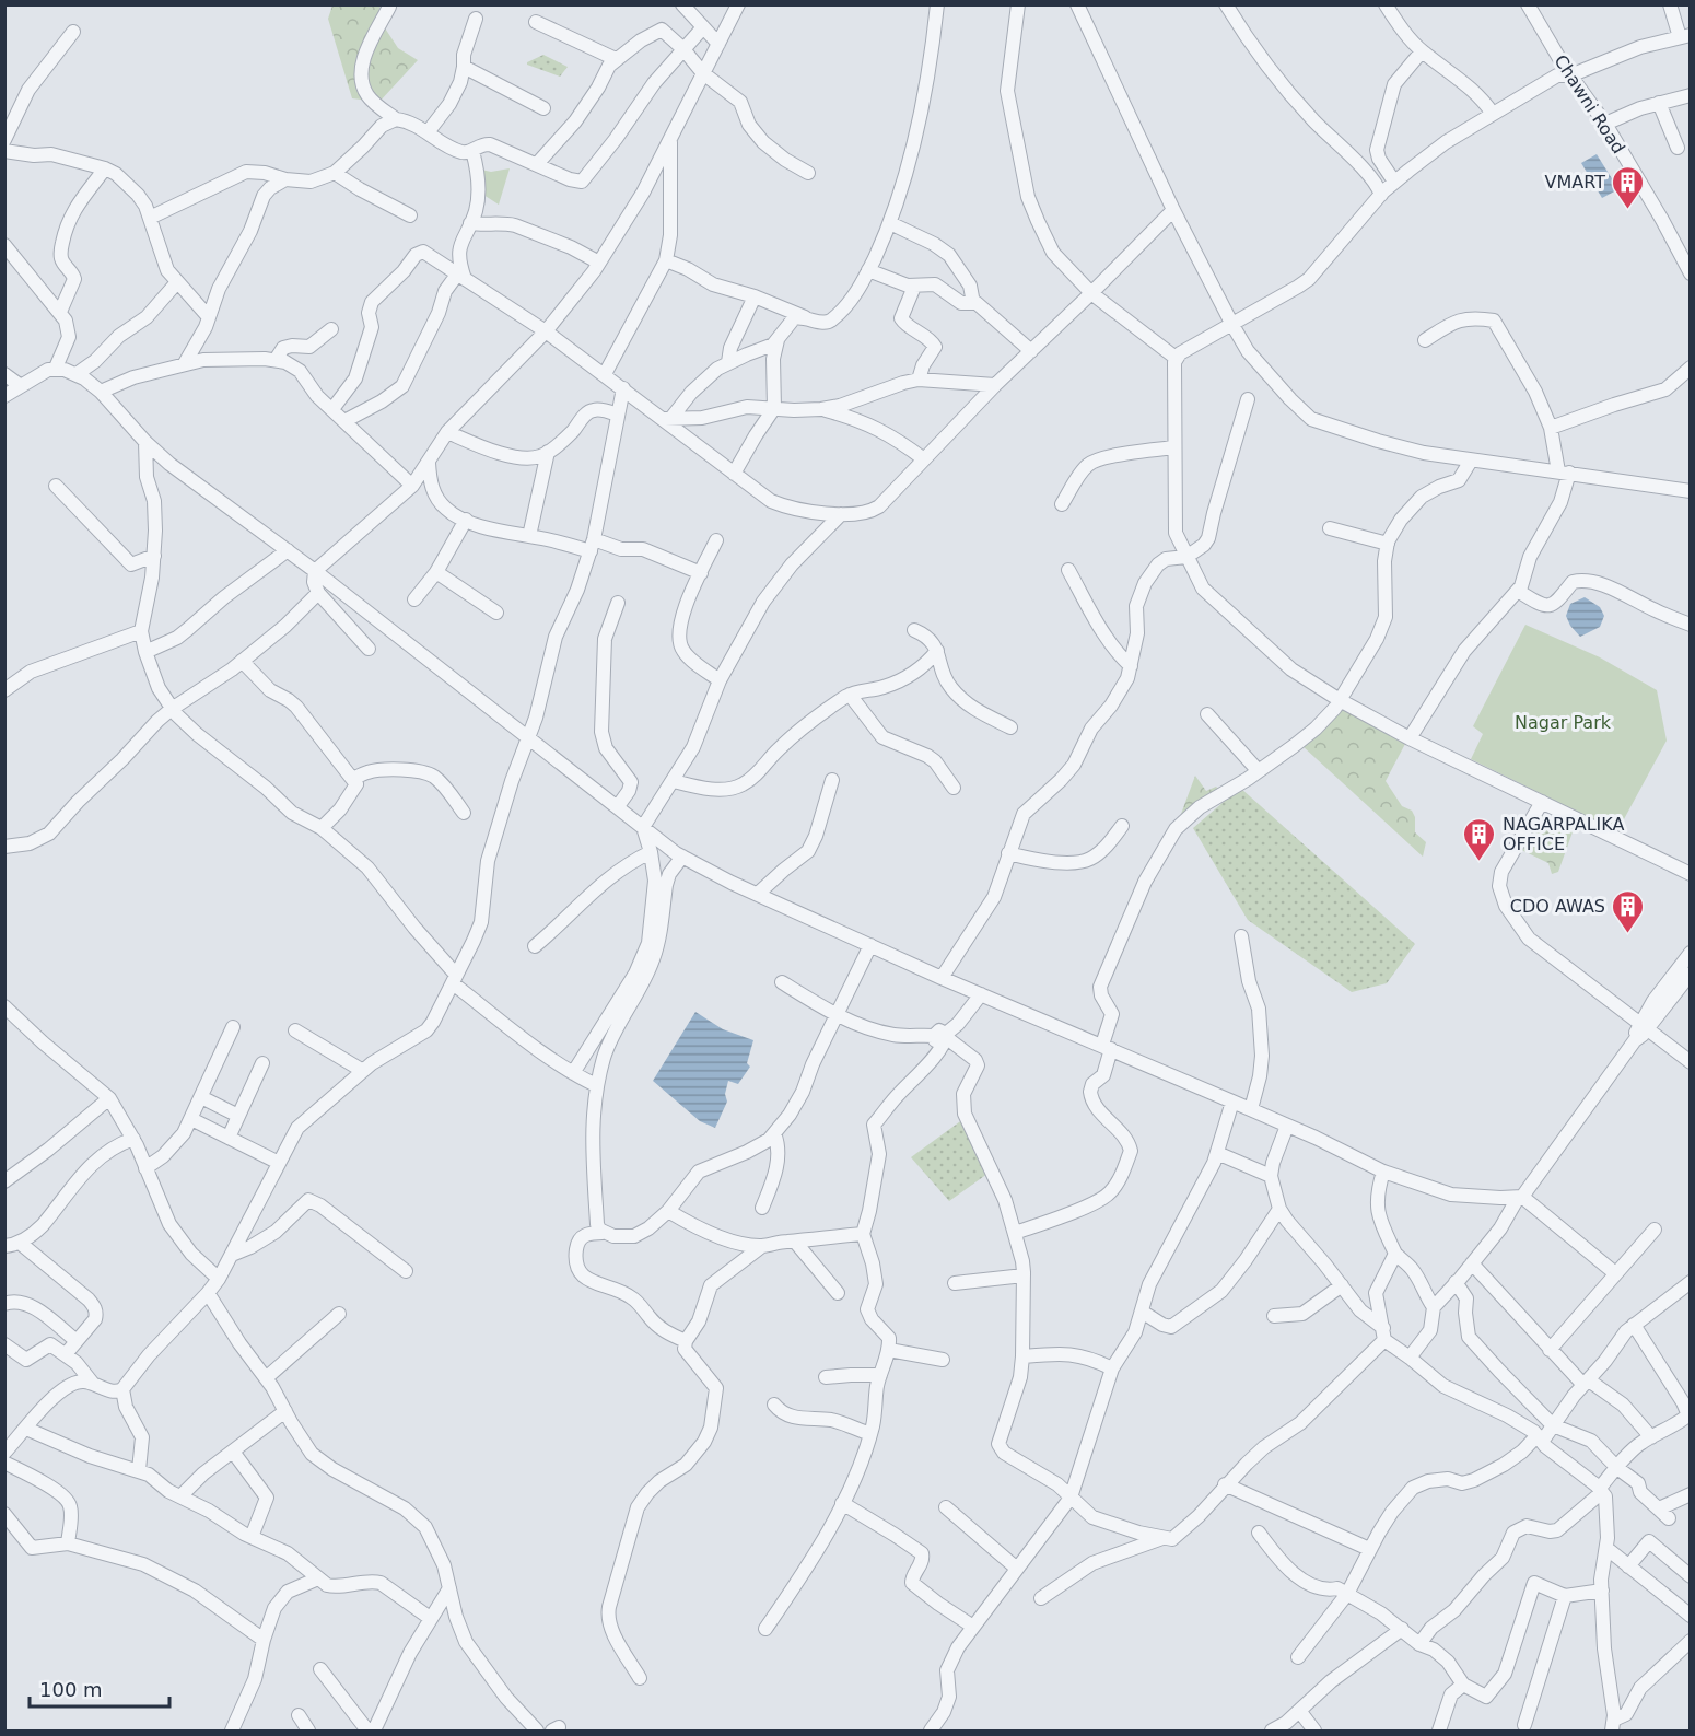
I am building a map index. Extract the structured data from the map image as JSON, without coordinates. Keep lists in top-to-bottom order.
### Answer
{
  "streets": {
    "street": ["Chawni Road"]
  },
  "parks": ["Nagar Park"],
  "places": {
    "building": ["VMART", "NAGARPALIKA OFFICE", "CDO AWAS"]
  },
  "scale_bar": "100 m"
}
